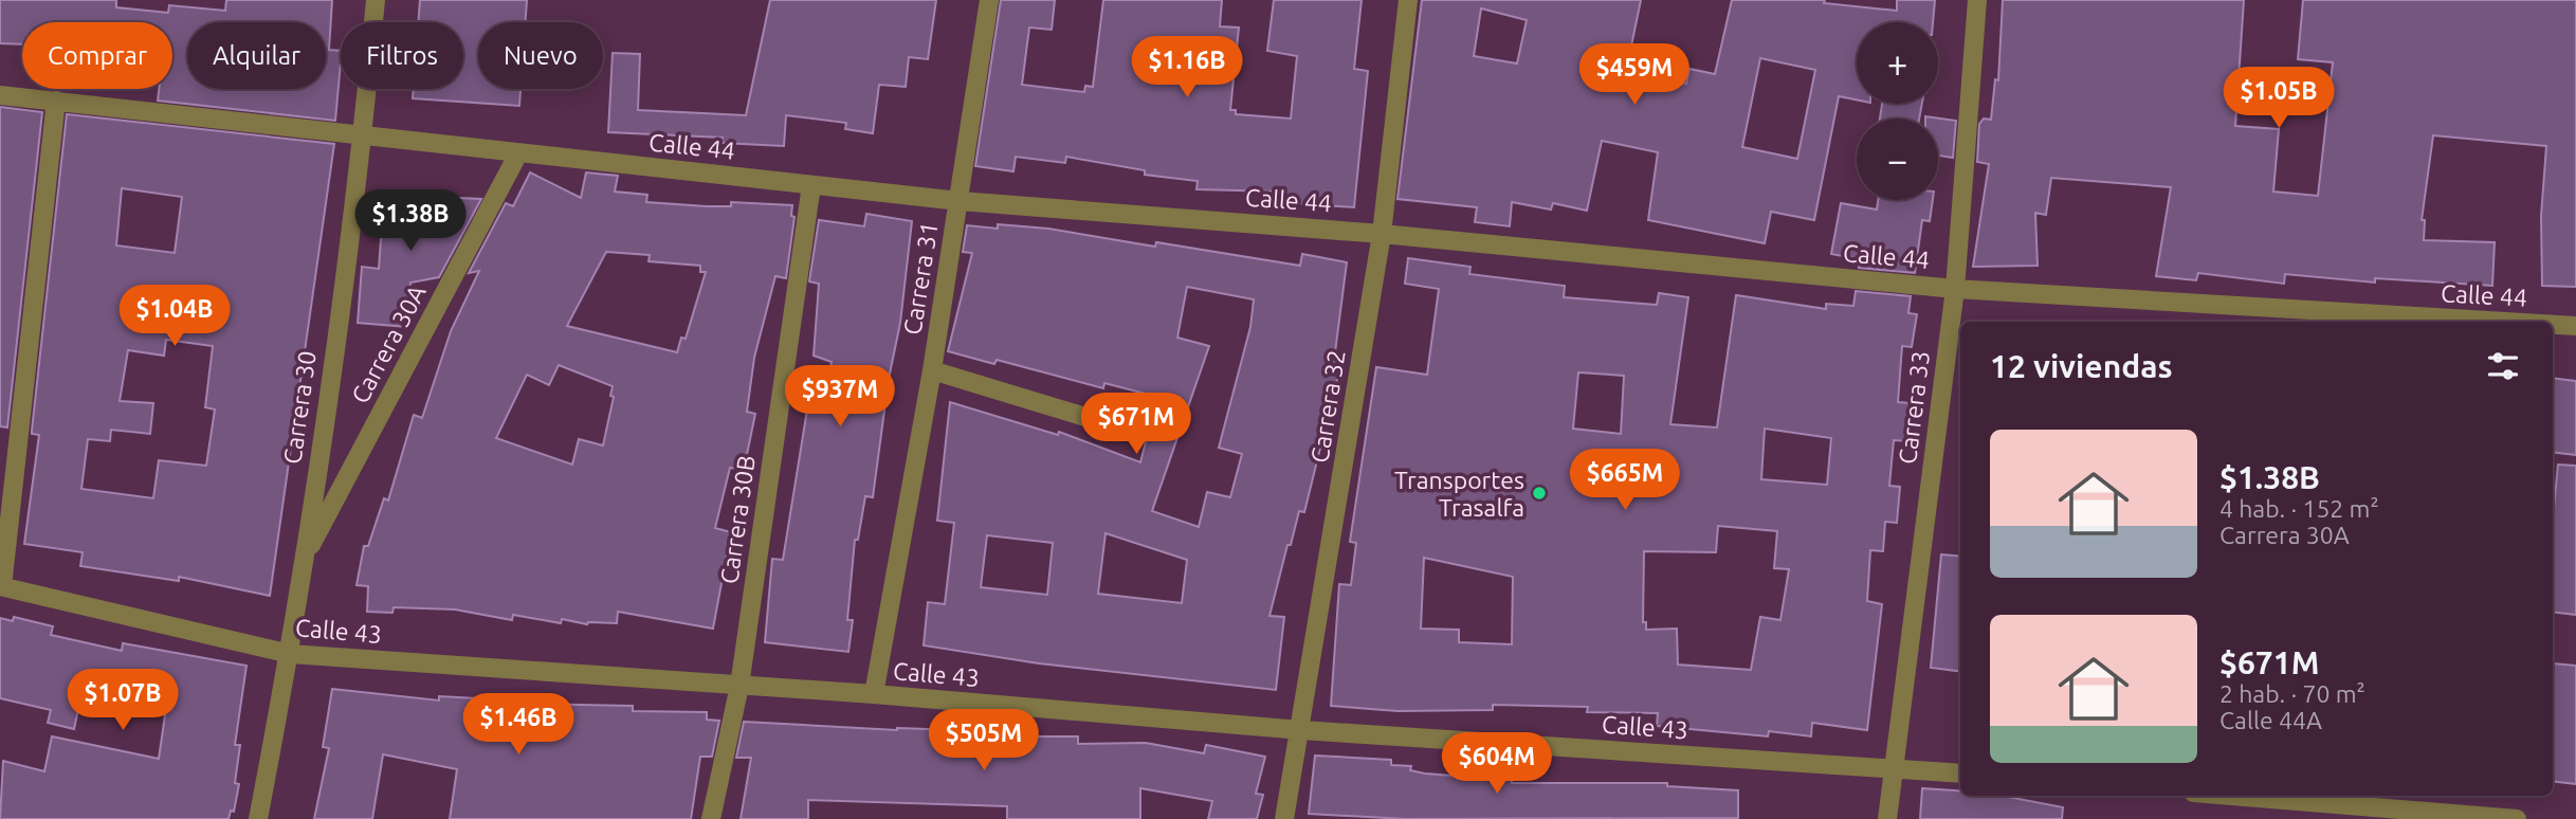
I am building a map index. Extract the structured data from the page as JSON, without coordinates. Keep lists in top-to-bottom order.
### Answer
{
  "streets": {
    "street": [
      "Calle 44",
      "Carrera 31",
      "Carrera 30A",
      "Carrera 32",
      "Carrera 30",
      "Carrera 33",
      "Carrera 30B",
      "Calle 43"
    ]
  },
  "crossings": [
    ["Calle 44", "Carrera 31"],
    ["Calle 44", "Carrera 30A"],
    ["Calle 44", "Carrera 32"],
    ["Calle 44", "Carrera 30"],
    ["Calle 44", "Carrera 33"],
    ["Calle 44", "Carrera 30B"],
    ["Carrera 31", "Calle 43"],
    ["Carrera 30A", "Carrera 30"],
    ["Carrera 32", "Calle 43"],
    ["Carrera 30", "Calle 43"],
    ["Carrera 33", "Calle 43"],
    ["Carrera 30B", "Calle 43"]
  ],
  "places": ["Transportes Trasalfa"],
  "page": {
    "map_buttons": ["+", "−"],
    "chip": [
      "Comprar",
      "Alquilar",
      "Filtros",
      "Nuevo"
    ],
    "price": [
      "$1.16B",
      "$459M",
      "$1.05B",
      "$1.38B",
      "$1.04B",
      "$937M",
      "$671M",
      "$665M",
      "$1.07B",
      "$1.46B",
      "$505M",
      "$604M"
    ],
    "heading": "12 viviendas",
    "list": [
      {
        "name": "$1.38B",
        "note": "4 hab. · 152 m² · Carrera 30A"
      },
      {
        "name": "$671M",
        "note": "2 hab. · 70 m² · Calle 44A"
      }
    ]
  }
}
